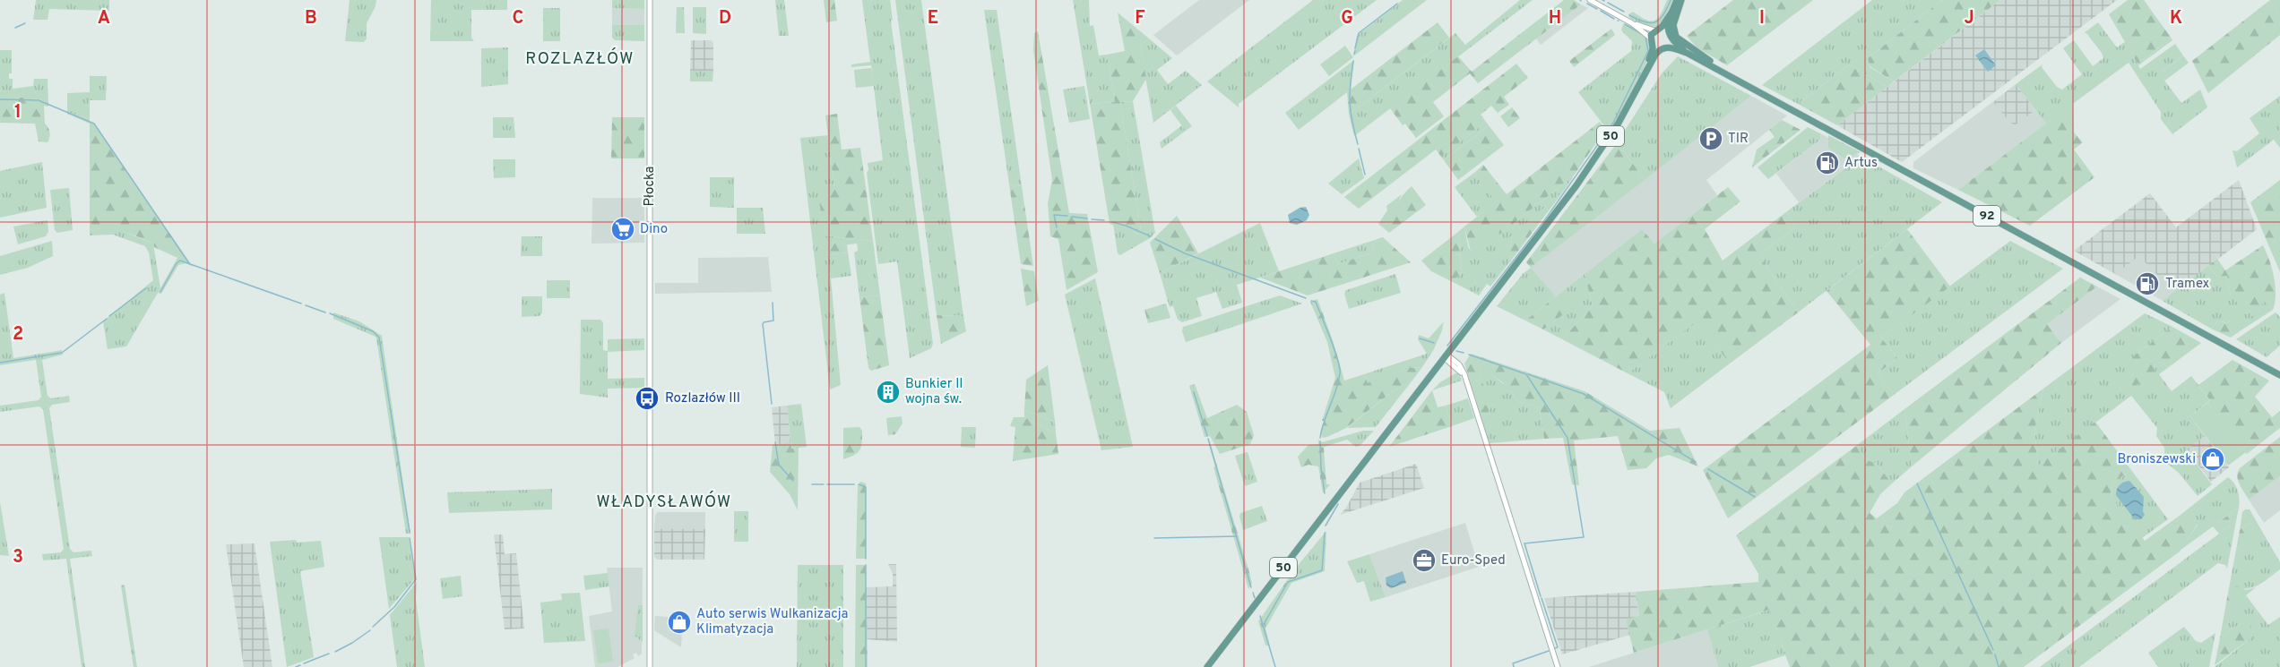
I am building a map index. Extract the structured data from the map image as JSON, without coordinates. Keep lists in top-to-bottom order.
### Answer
{
  "streets": {
    "main road": ["50", "92"],
    "street": ["Płocka"]
  },
  "crossings": [
    ["50", "92"]
  ],
  "districts": ["ROZLAZŁÓW", "WŁADYSŁAWÓW"],
  "places": {
    "parking": ["TIR"],
    "fuel station": ["Artus", "Tramex"],
    "supermarket": ["Dino"],
    "building": ["Bunkier II wojna św."],
    "bus stop": ["Rozlazłów III"],
    "shop": ["Broniszewski", "Auto serwis Wulkanizacja Klimatyzacja"],
    "office": ["Euro-Sped"]
  },
  "grid": {
    "columns": [
      "A",
      "B",
      "C",
      "D",
      "E",
      "F",
      "G",
      "H",
      "I",
      "J",
      "K"
    ],
    "rows": ["1", "2", "3"]
  }
}
